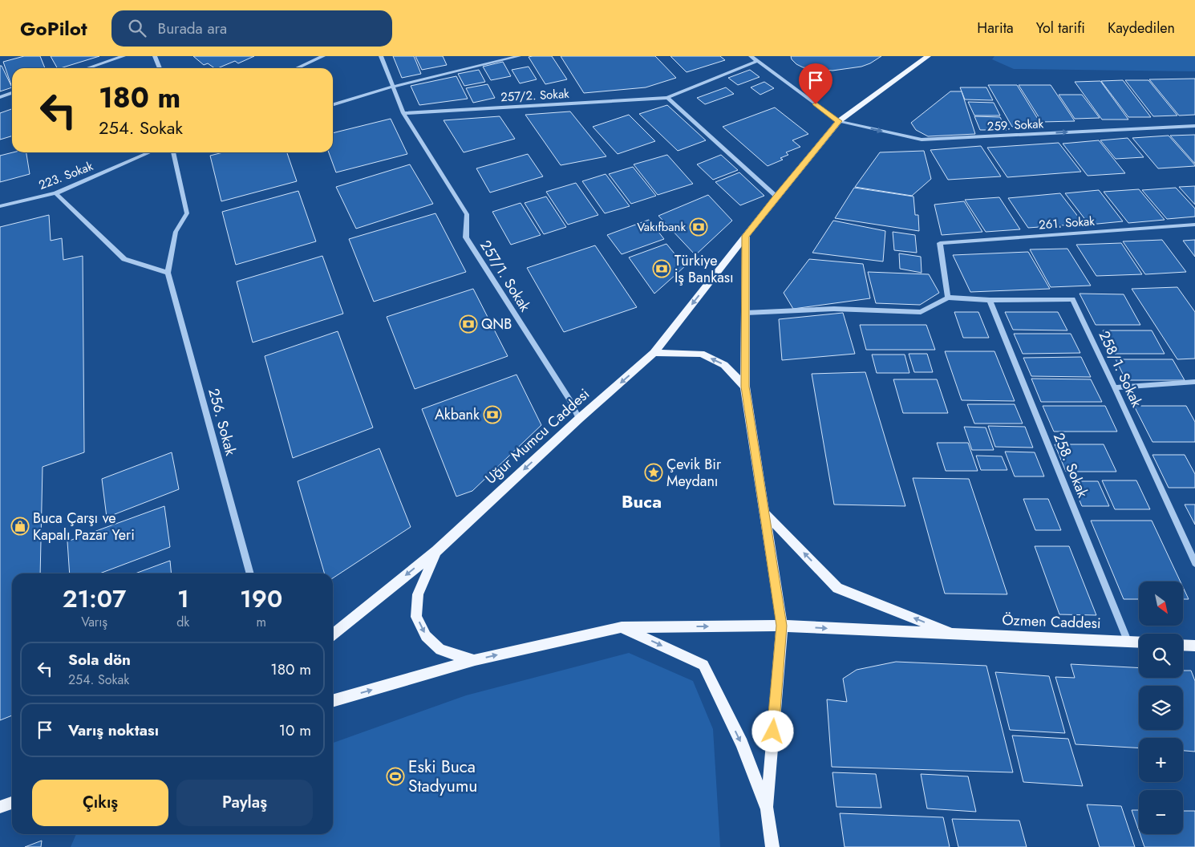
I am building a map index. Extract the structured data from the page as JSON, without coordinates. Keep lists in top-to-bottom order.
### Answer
{
  "streets": {
    "main road": ["Uğur Mumcu Caddesi", "Özmen Caddesi"],
    "street": [
      "257/2. Sokak",
      "259. Sokak",
      "223. Sokak",
      "261. Sokak",
      "257/1. Sokak",
      "258/1. Sokak",
      "256. Sokak",
      "258. Sokak"
    ]
  },
  "crossings": [
    ["257/2. Sokak", "257/1. Sokak"],
    ["259. Sokak", "Uğur Mumcu Caddesi"],
    ["261. Sokak", "258/1. Sokak"],
    ["257/1. Sokak", "Uğur Mumcu Caddesi"],
    ["258/1. Sokak", "258. Sokak"],
    ["258. Sokak", "Özmen Caddesi"]
  ],
  "one_way": ["259. Sokak", "Uğur Mumcu Caddesi", "Özmen Caddesi"],
  "districts": ["Buca"],
  "places": {
    "bank": [
      "Vakıfbank",
      "Türkiye İş Bankası",
      "QNB",
      "Akbank"
    ],
    "place": ["Çevik Bir Meydanı"],
    "shop": ["Buca Çarşı ve Kapalı Pazar Yeri"],
    "sports": ["Eski Buca Stadyumu"]
  },
  "north": "bottom right",
  "page": {
    "header": "GoPilot",
    "search": "Burada ara",
    "nav": ["Harita", "Yol tarifi", "Kaydedilen"],
    "turn": ["180 m", "254. Sokak"],
    "eta": [
      "21:07",
      "Varış",
      "1",
      "dk",
      "190",
      "m"
    ],
    "map_buttons": ["+", "−"],
    "list": [
      {
        "name": "Sola dön",
        "note": "254. Sokak",
        "value": "180 m"
      },
      {
        "name": "Varış noktası",
        "value": "10 m"
      }
    ],
    "buttons": ["Çıkış", "Paylaş"]
  }
}
